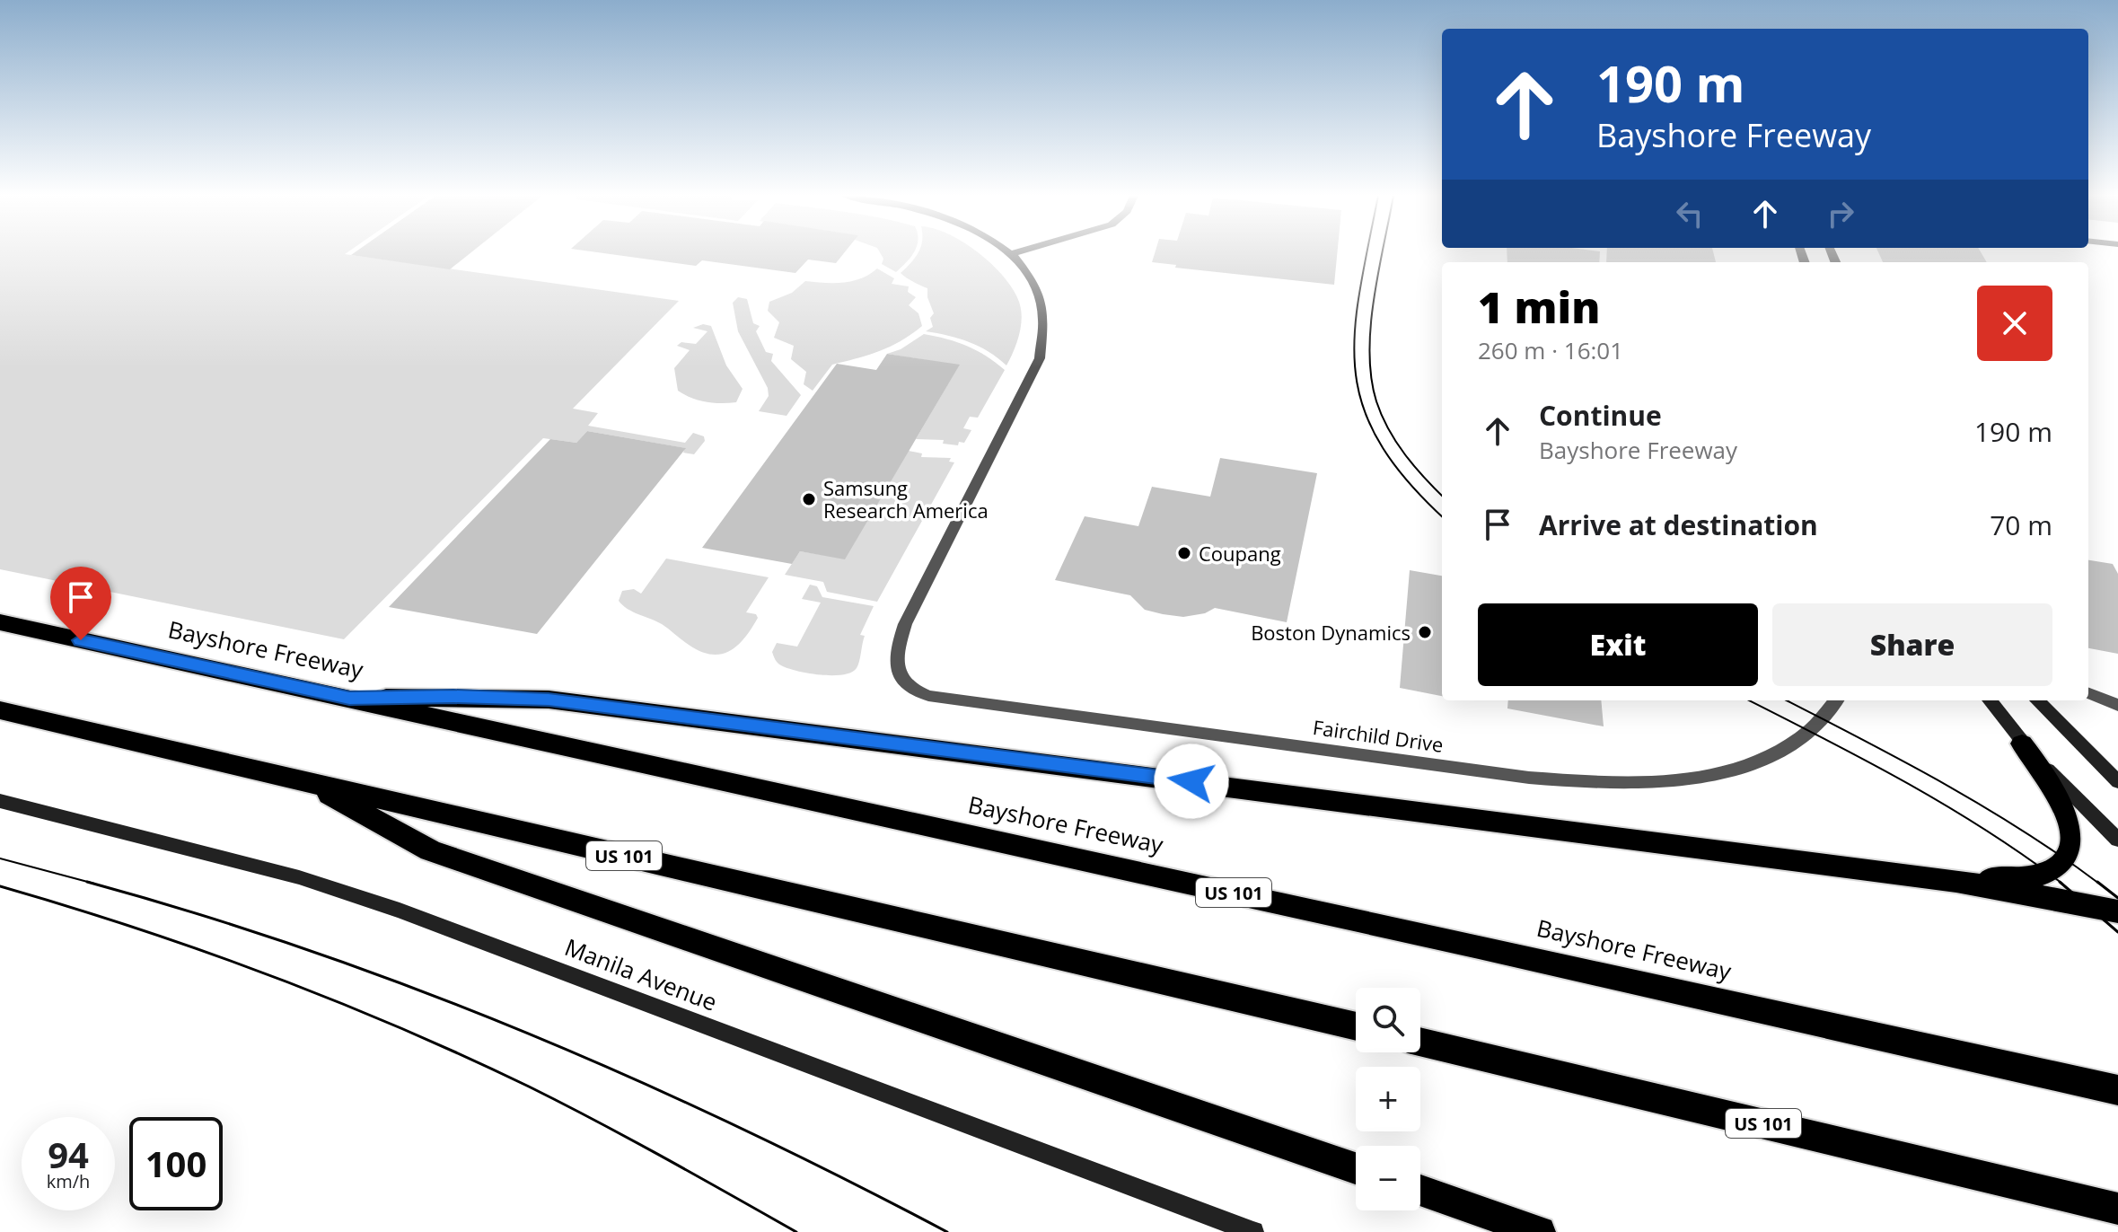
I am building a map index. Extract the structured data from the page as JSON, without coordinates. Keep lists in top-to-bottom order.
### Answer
{
  "streets": {
    "highway": ["Bayshore Freeway", "US 101"],
    "main road": ["Manila Avenue"],
    "street": ["Fairchild Drive"]
  },
  "places": ["Samsung Research America", "Coupang", "Boston Dynamics"],
  "page": {
    "turn": ["190 m", "Bayshore Freeway"],
    "heading": ["1 min", "260 m · 16:01"],
    "list": [
      {
        "name": "Continue",
        "note": "Bayshore Freeway",
        "value": "190 m"
      },
      {
        "name": "Arrive at destination",
        "value": "70 m"
      }
    ],
    "buttons": ["Exit", "Share"],
    "map_buttons": ["+", "−"],
    "speed": "94 km/h",
    "limit": "100"
  }
}
